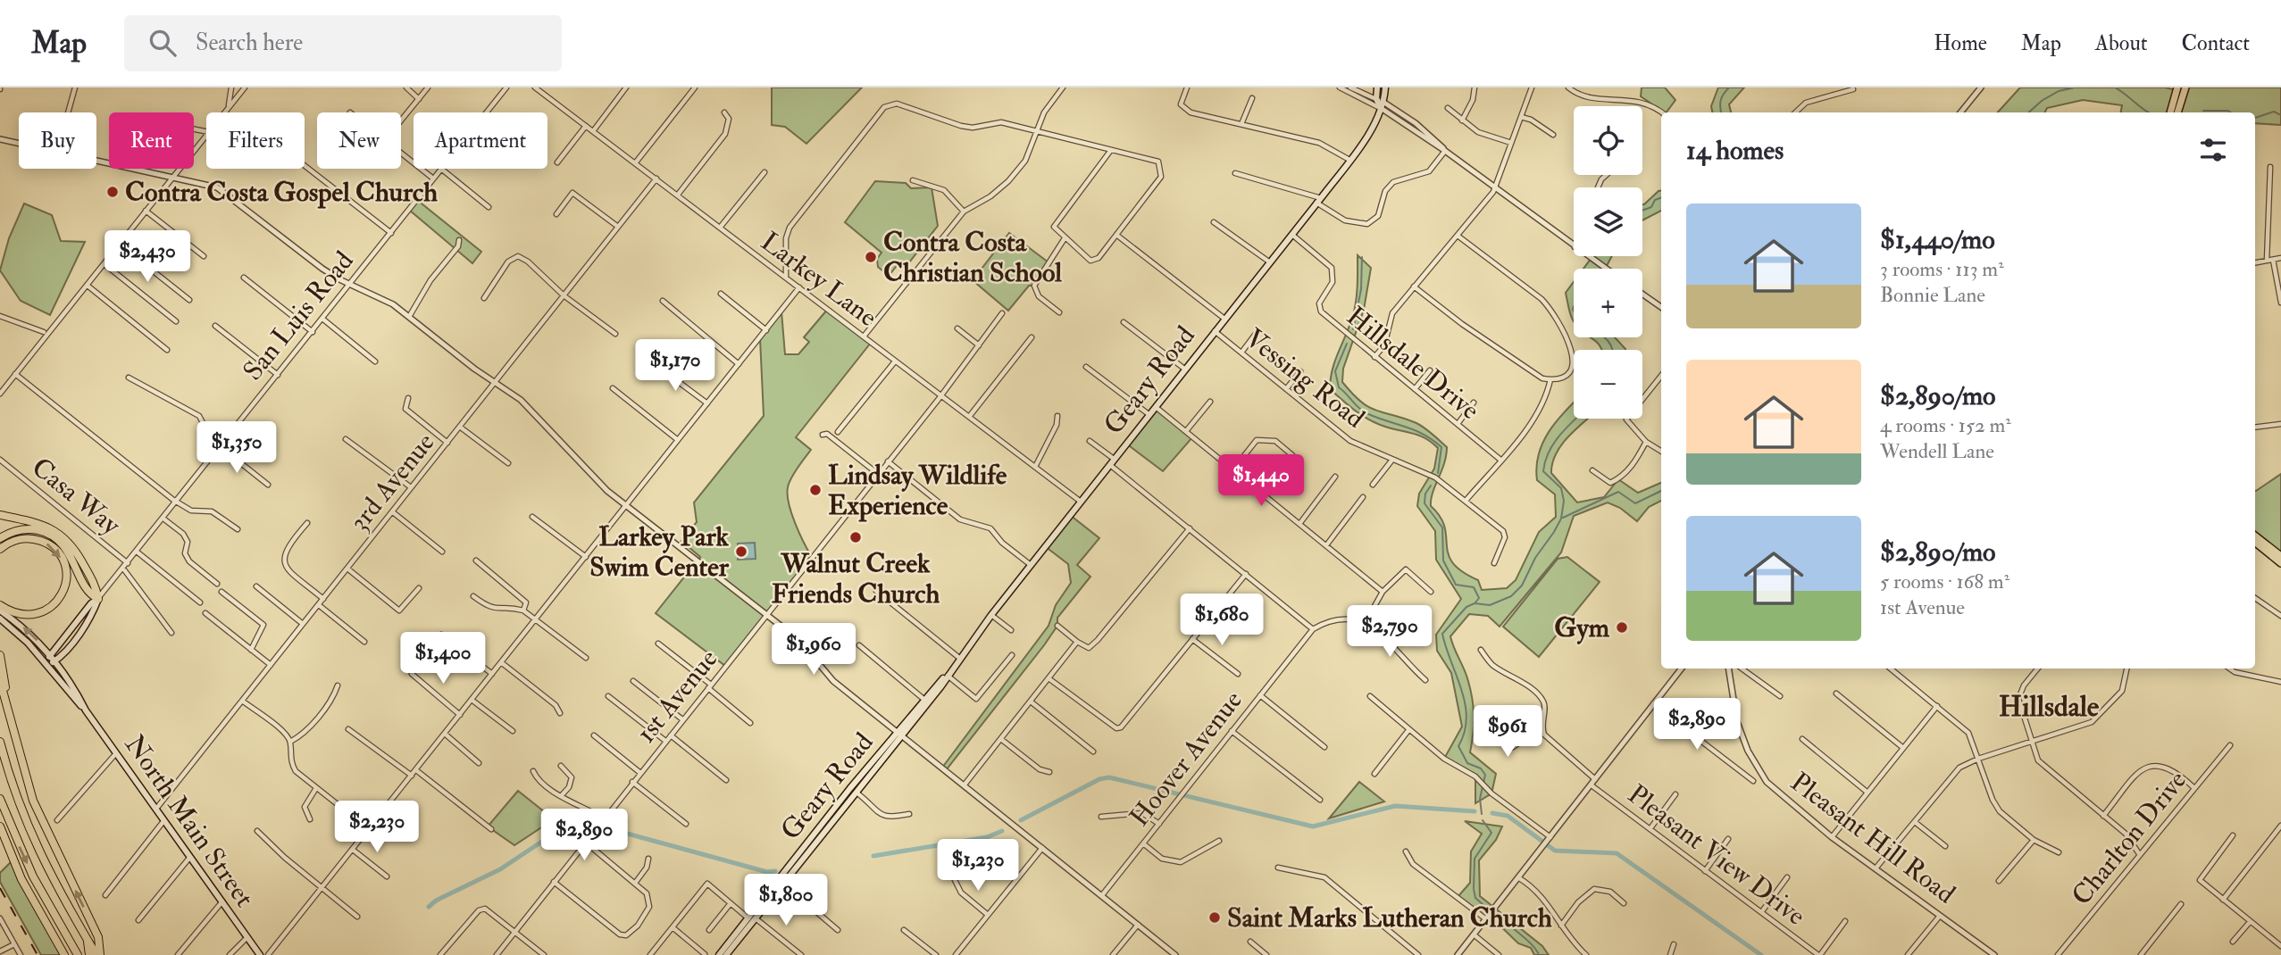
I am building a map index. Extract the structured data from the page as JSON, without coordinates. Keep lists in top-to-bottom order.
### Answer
{
  "streets": {
    "main road": ["San Luis Road", "Geary Road", "North Main Street"],
    "street": [
      "Larkey Lane",
      "Hillsdale Drive",
      "Vessing Road",
      "3rd Avenue",
      "Casa Way",
      "1st Avenue",
      "Hoover Avenue",
      "Pleasant Hill Road",
      "Charlton Drive",
      "Pleasant View Drive"
    ]
  },
  "crossings": [
    ["Larkey Lane", "Geary Road"],
    ["Larkey Lane", "3rd Avenue"],
    ["Larkey Lane", "1st Avenue"],
    ["San Luis Road", "Casa Way"],
    ["San Luis Road", "North Main Street"],
    ["Hillsdale Drive", "Geary Road"],
    ["Vessing Road", "Geary Road"],
    ["3rd Avenue", "North Main Street"]
  ],
  "districts": ["Hillsdale"],
  "places": [
    "Contra Costa Gospel Church",
    "Contra Costa Christian School",
    "Lindsay Wildlife Experience",
    "Walnut Creek Friends Church",
    "Larkey Park Swim Center",
    "Gym",
    "Saint Marks Lutheran Church"
  ],
  "page": {
    "header": "Map",
    "search": "Search here",
    "nav": [
      "Home",
      "Map",
      "About",
      "Contact"
    ],
    "map_buttons": ["+", "−"],
    "chip": [
      "Buy",
      "Rent",
      "Filters",
      "New",
      "Apartment"
    ],
    "heading": "14 homes",
    "list": [
      {
        "name": "$1,440/mo",
        "note": "3 rooms · 113 m² · Bonnie Lane"
      },
      {
        "name": "$2,890/mo",
        "note": "4 rooms · 152 m² · Wendell Lane"
      },
      {
        "name": "$2,890/mo",
        "note": "5 rooms · 168 m² · 1st Avenue"
      }
    ],
    "price": [
      "$2,430",
      "$1,170",
      "$1,350",
      "$1,440",
      "$1,680",
      "$2,790",
      "$1,960",
      "$1,400",
      "$2,890",
      "$961",
      "$2,230",
      "$2,890",
      "$1,230",
      "$1,800"
    ]
  }
}
